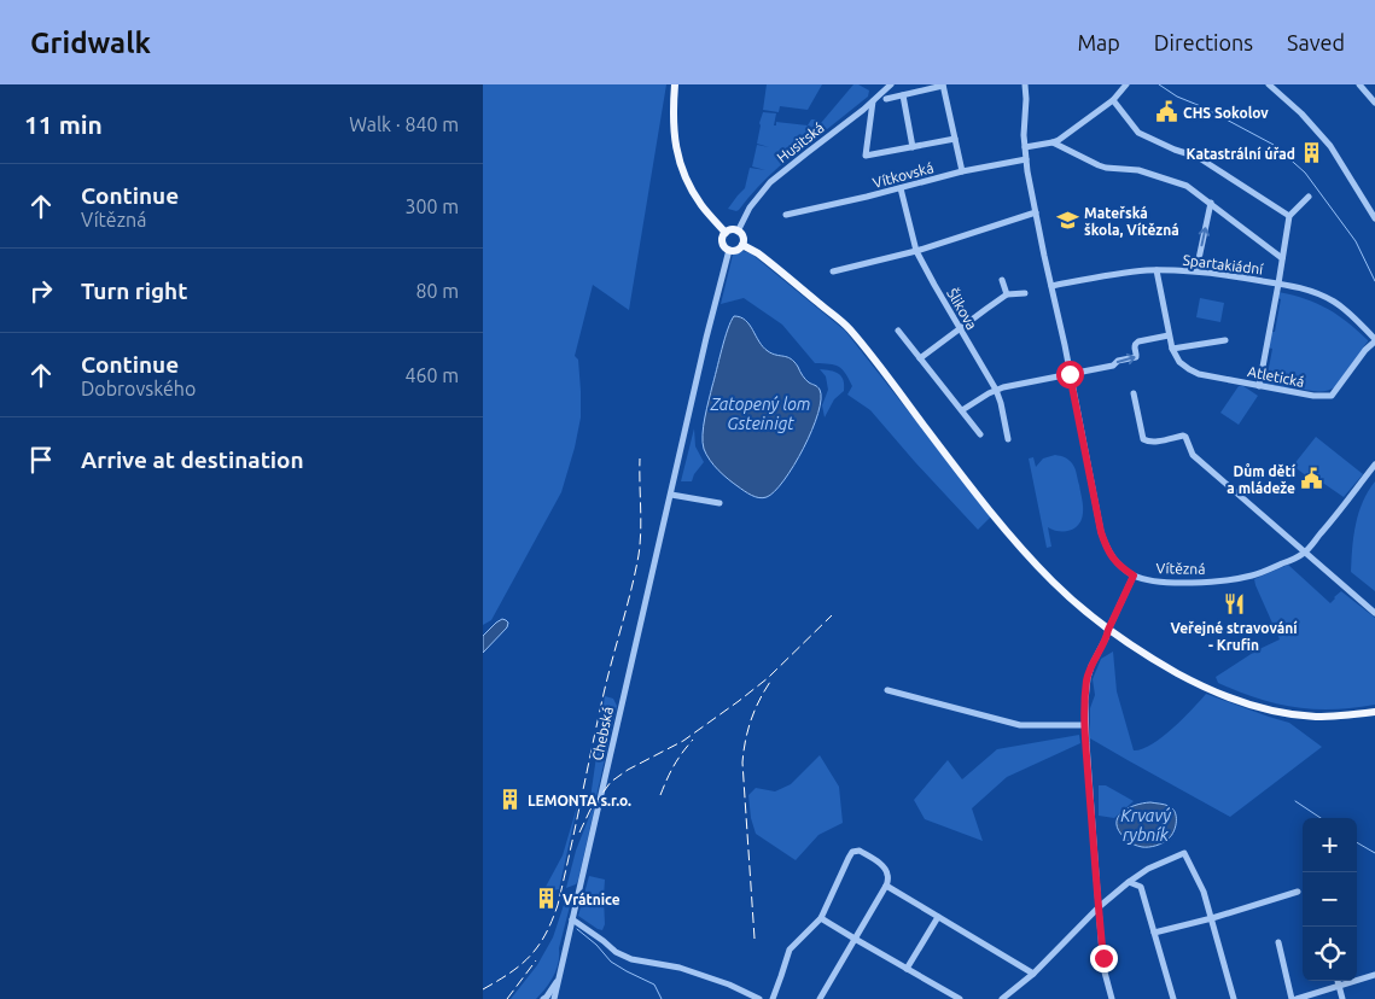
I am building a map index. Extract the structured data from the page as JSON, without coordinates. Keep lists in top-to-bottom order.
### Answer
{
  "streets": {
    "street": [
      "Husitská",
      "Vítkovská",
      "Spartakiádní",
      "Šlikova",
      "Atletická",
      "Vítězná",
      "Chebská"
    ]
  },
  "crossings": [
    ["Husitská", "Chebská"],
    ["Vítkovská", "Šlikova"],
    ["Vítkovská", "Vítězná"],
    ["Spartakiádní", "Atletická"],
    ["Spartakiádní", "Vítězná"]
  ],
  "water": ["Zatopený lom Gsteinigt", "Krvavý rybník"],
  "places": {
    "public building": ["CHS Sokolov", "Dům dětí a mládeže"],
    "building": ["Katastrální úřad", "LEMONTA s.r.o.", "Vrátnice"],
    "school or university": ["Mateřská škola, Vítězná"],
    "restaurant": ["Veřejné stravování - Krufin"]
  },
  "page": {
    "header": "Gridwalk",
    "nav": ["Map", "Directions", "Saved"],
    "heading": ["11 min", "Walk · 840 m"],
    "list": [
      ["Continue", "Vítězná", "300 m"],
      ["Turn right", "80 m"],
      ["Continue", "Dobrovského", "460 m"],
      "Arrive at destination"
    ],
    "map_buttons": ["+", "−"]
  }
}
